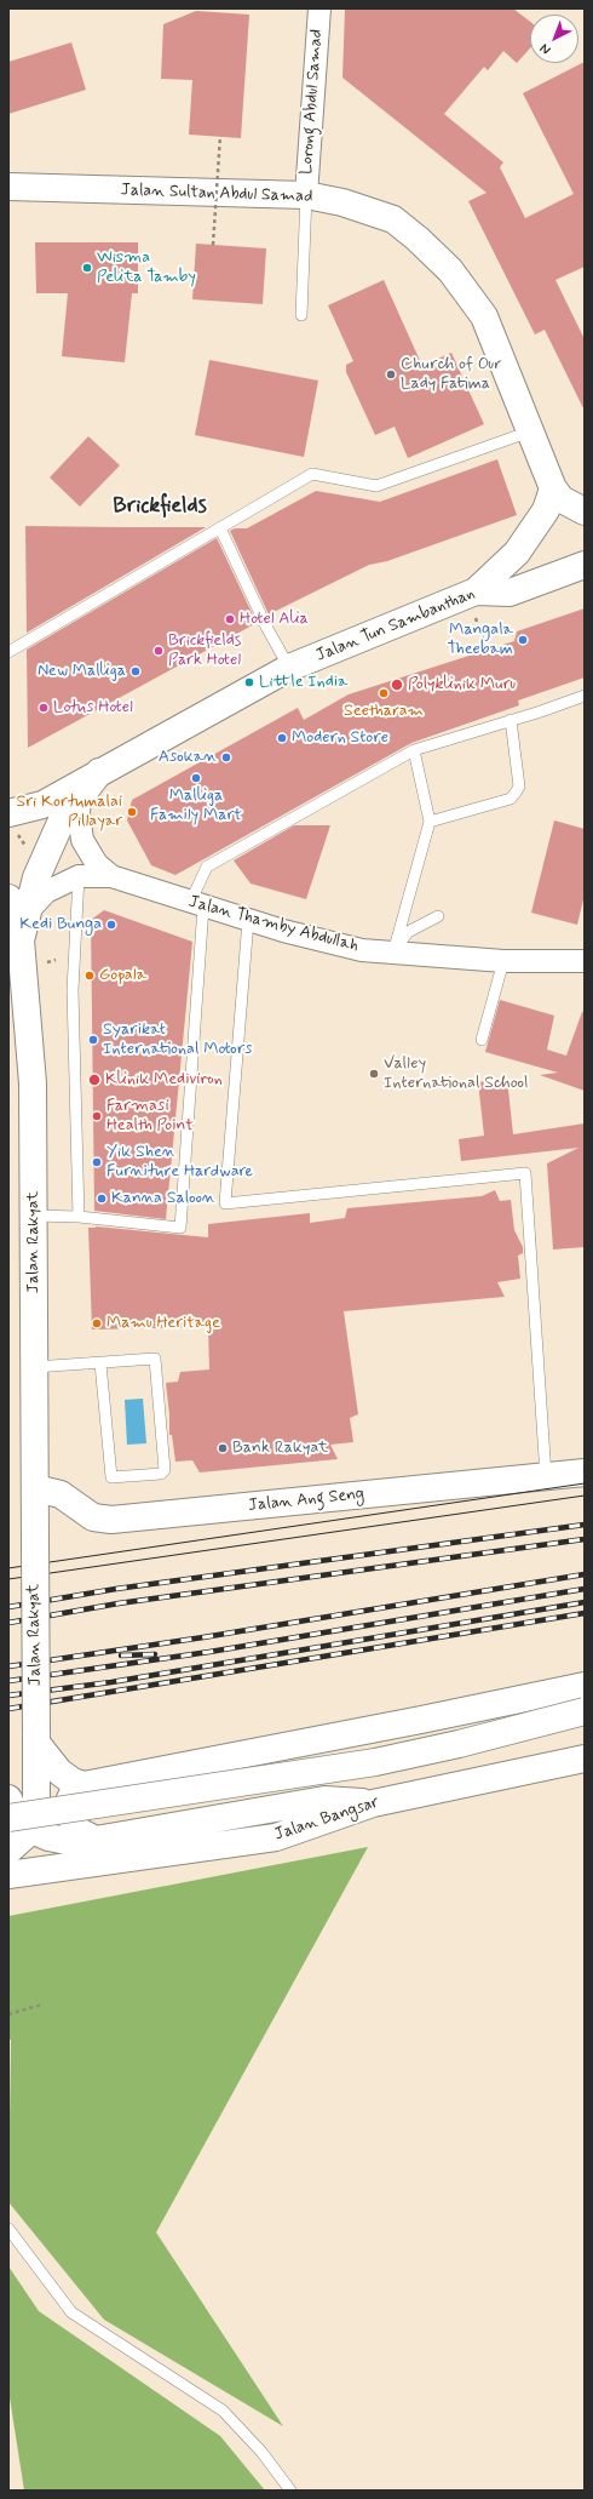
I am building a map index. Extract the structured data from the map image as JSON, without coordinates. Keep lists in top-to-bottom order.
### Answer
{
  "streets": {
    "main road": [
      "Jalan Sultan Abdul Samad",
      "Jalan Tun Sambanthan",
      "Jalan Rakyat",
      "Jalan Ang Seng",
      "Jalan Bangsar"
    ],
    "street": ["Lorong Abdul Samad", "Jalan Thamby Abdullah"]
  },
  "crossings": [
    ["Lorong Abdul Samad", "Jalan Sultan Abdul Samad"],
    ["Jalan Tun Sambanthan", "Jalan Rakyat"],
    ["Jalan Thamby Abdullah", "Jalan Rakyat"],
    ["Jalan Rakyat", "Jalan Ang Seng"]
  ],
  "districts": ["Brickfields"],
  "places": [
    "Wisma Pelita Tamby",
    "Church of Our Lady Fatima",
    "Hotel Alia",
    "Mangala Theebam",
    "Brickfields Park Hotel",
    "New Malliga",
    "Little India",
    "Polyklinik Muru",
    "Seetharam",
    "Lotus Hotel",
    "Modern Store",
    "Asokan",
    "Malliga Family Mart",
    "Sri Kortumalai Pillayar",
    "Kedi Bunga",
    "Gopala",
    "Syarikat International Motors",
    "Valley International School",
    "Klinik Mediviron",
    "Farmasi Health Point",
    "Yik Shen Furniture Hardware",
    "Kanna Saloon",
    "Mamu Heritage",
    "Bank Rakyat"
  ],
  "north": "bottom left"
}
